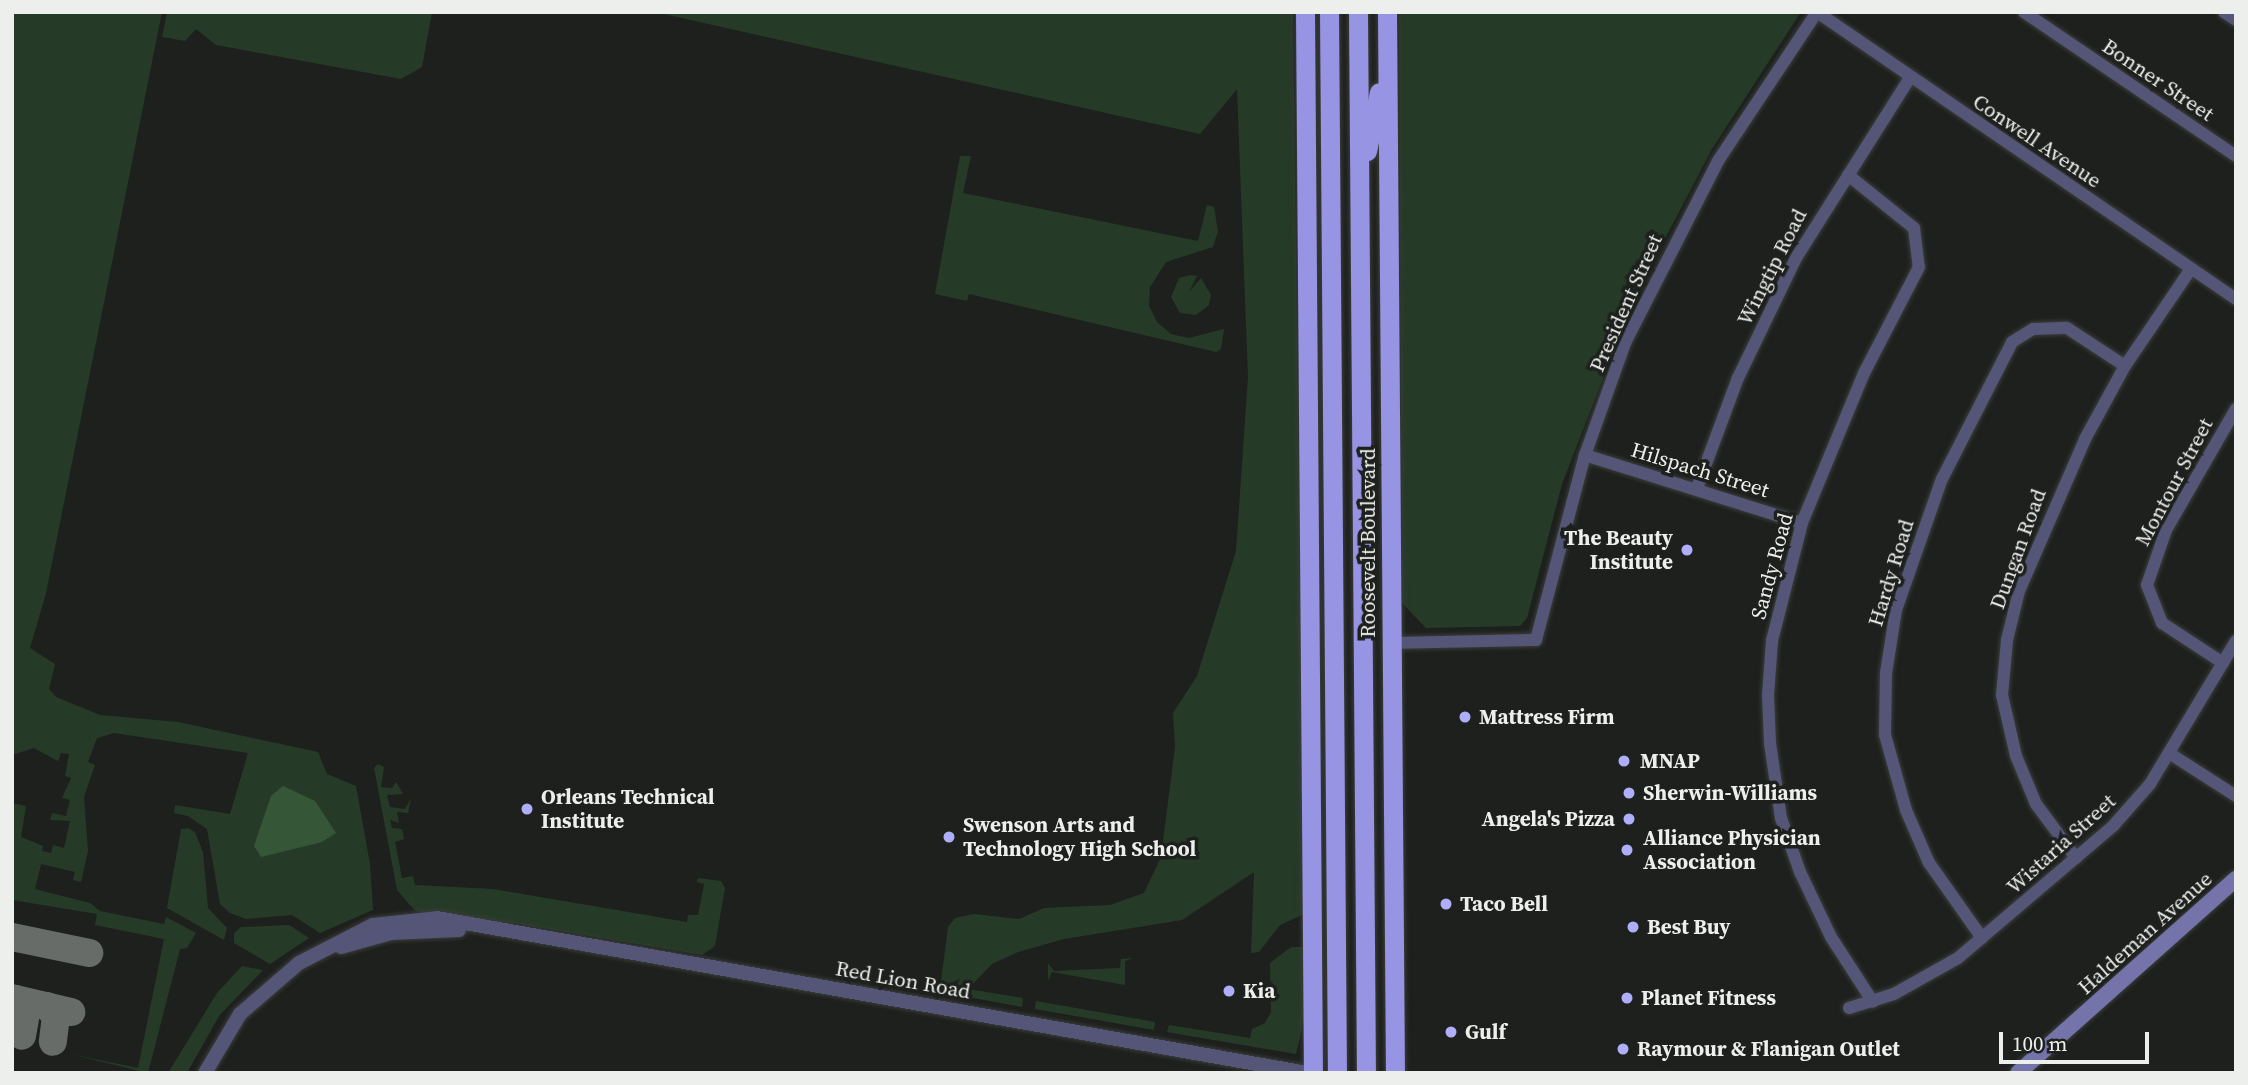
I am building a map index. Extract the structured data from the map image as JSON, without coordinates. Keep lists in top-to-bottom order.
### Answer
{
  "streets": {
    "highway": ["Roosevelt Boulevard"],
    "main road": ["Haldeman Avenue"],
    "street": [
      "Bonner Street",
      "Conwell Avenue",
      "Wingtip Road",
      "President Street",
      "Hilspach Street",
      "Montour Street",
      "Dungan Road",
      "Sandy Road",
      "Hardy Road",
      "Wistaria Street",
      "Red Lion Road"
    ]
  },
  "crossings": [
    ["Conwell Avenue", "Wingtip Road"],
    ["Conwell Avenue", "President Street"],
    ["Conwell Avenue", "Dungan Road"],
    ["Wingtip Road", "Hilspach Street"],
    ["Wingtip Road", "Sandy Road"],
    ["President Street", "Hilspach Street"],
    ["President Street", "Roosevelt Boulevard"],
    ["Hilspach Street", "Sandy Road"],
    ["Montour Street", "Wistaria Street"],
    ["Dungan Road", "Hardy Road"],
    ["Dungan Road", "Wistaria Street"],
    ["Sandy Road", "Wistaria Street"],
    ["Hardy Road", "Wistaria Street"]
  ],
  "places": [
    "The Beauty Institute",
    "Mattress Firm",
    "MNAP",
    "Sherwin-Williams",
    "Orleans Technical Institute",
    "Angela's Pizza",
    "Swenson Arts and Technology High School",
    "Alliance Physician Association",
    "Taco Bell",
    "Best Buy",
    "Kia",
    "Planet Fitness",
    "Gulf",
    "Raymour & Flanigan Outlet"
  ],
  "scale_bar": "100 m"
}
